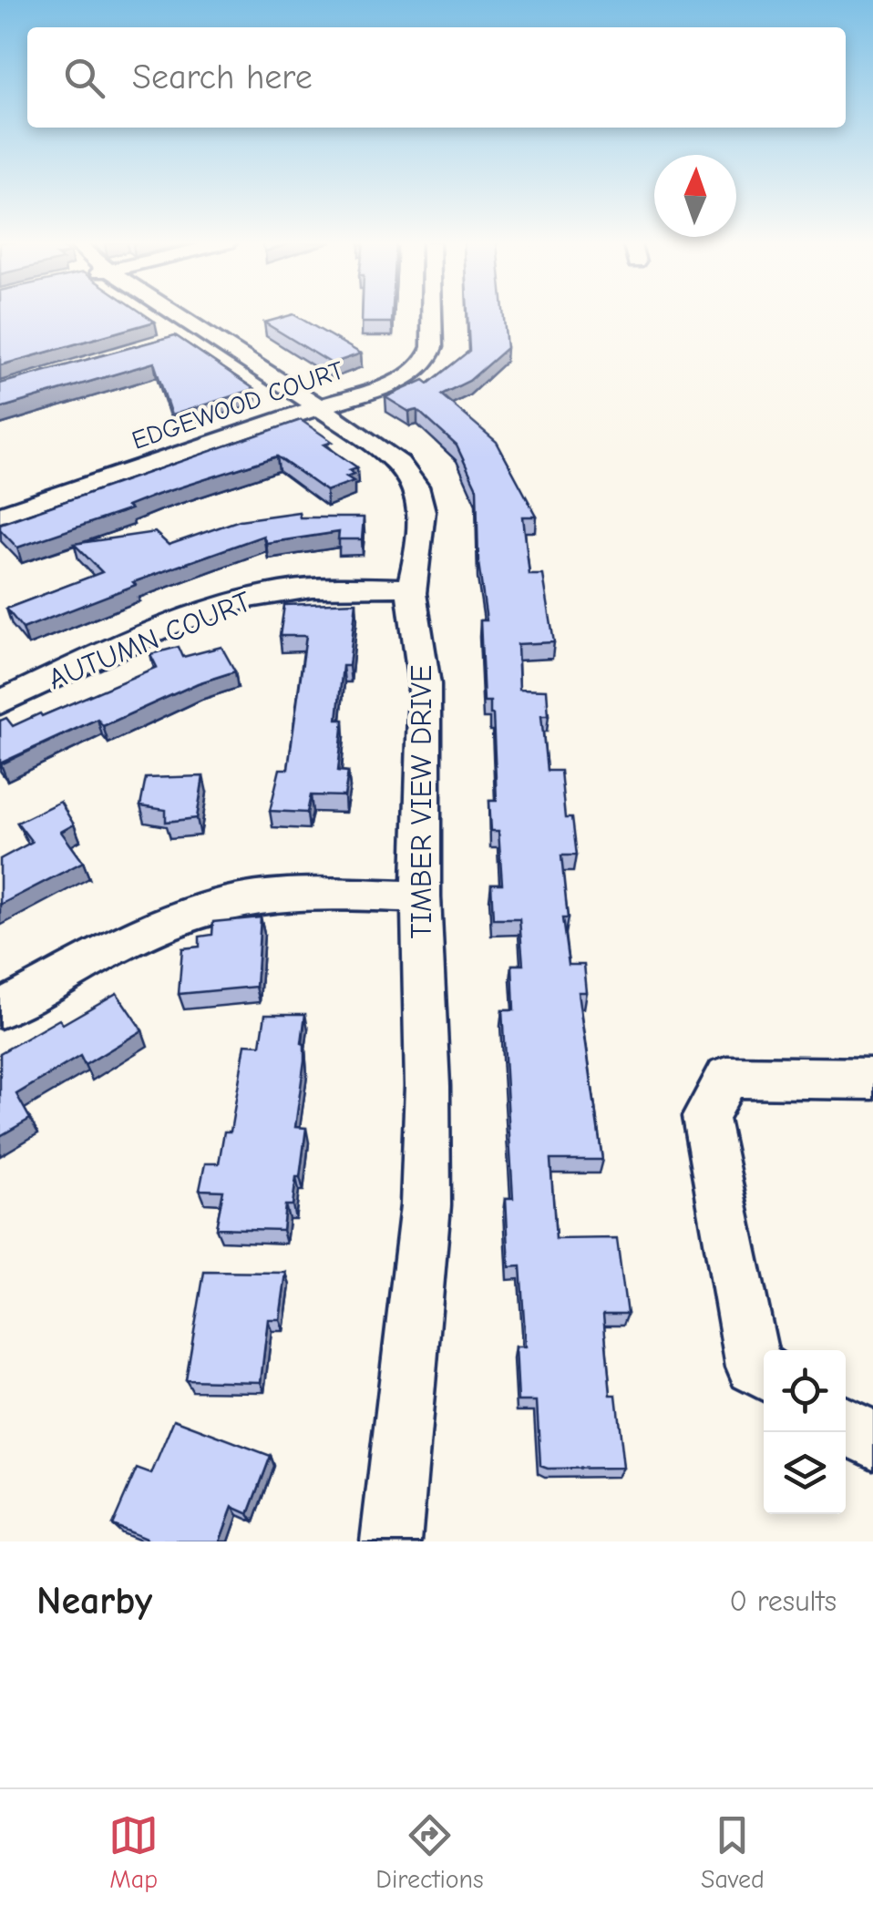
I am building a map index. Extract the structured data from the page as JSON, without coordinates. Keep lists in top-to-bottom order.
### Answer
{
  "streets": {
    "street": ["EDGEWOOD COURT", "AUTUMN COURT", "TIMBER VIEW DRIVE"]
  },
  "crossings": [
    ["EDGEWOOD COURT", "TIMBER VIEW DRIVE"],
    ["AUTUMN COURT", "TIMBER VIEW DRIVE"]
  ],
  "north": "top",
  "page": {
    "search": "Search here",
    "heading": ["Nearby", "0 results"],
    "nav": ["Map", "Directions", "Saved"]
  }
}
